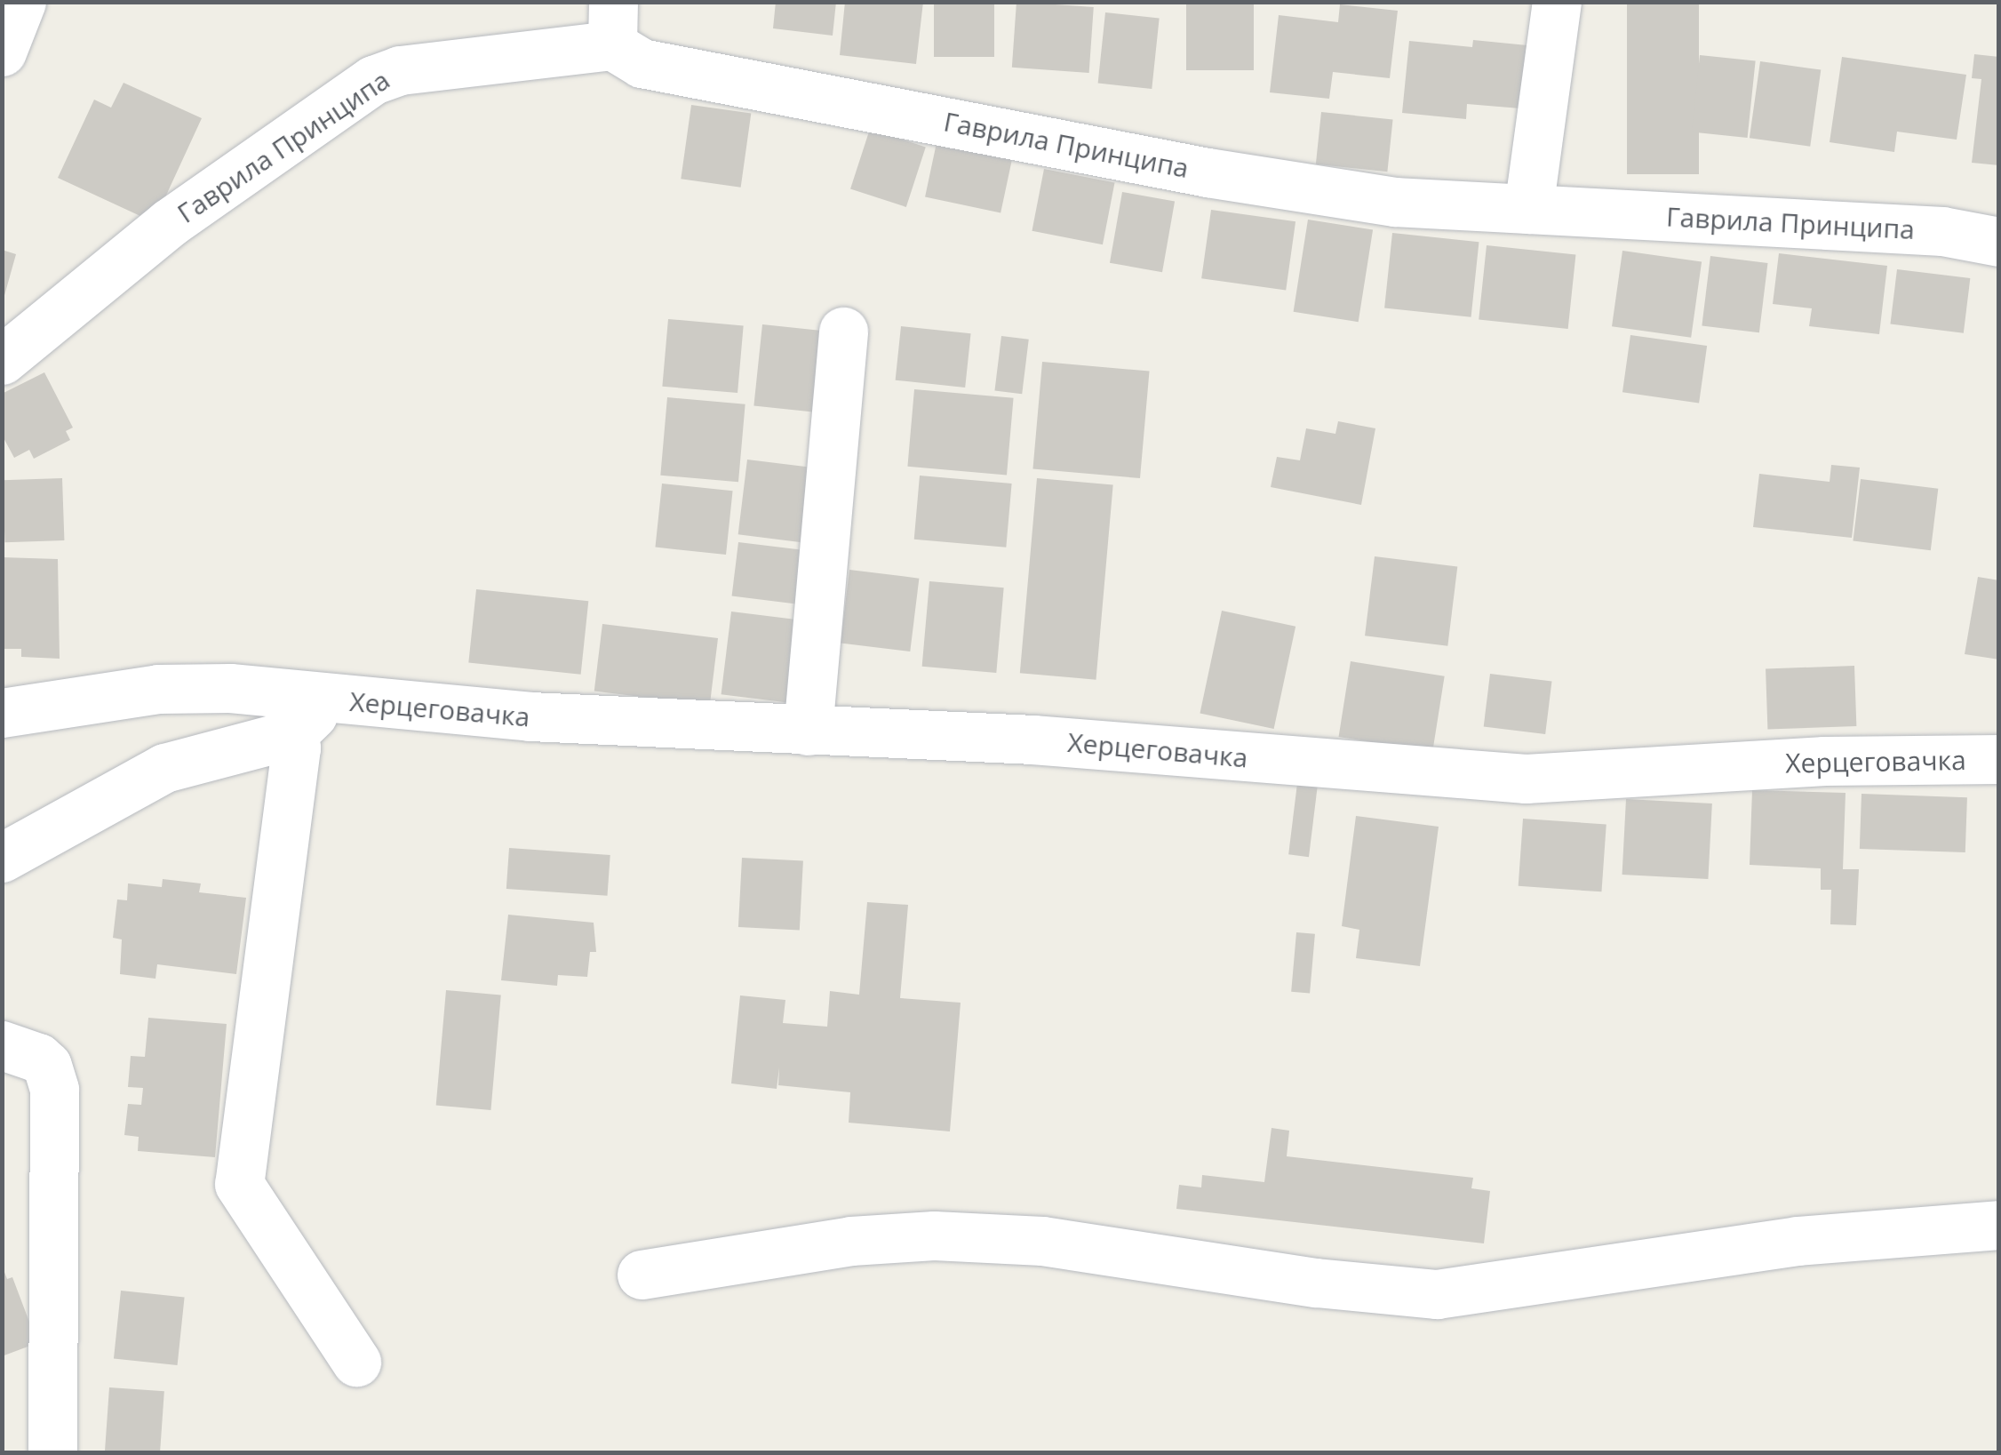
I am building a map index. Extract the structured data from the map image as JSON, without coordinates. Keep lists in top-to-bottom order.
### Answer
{
  "streets": {
    "street": ["Гаврила Принципа", "Херцеговачка"]
  }
}
